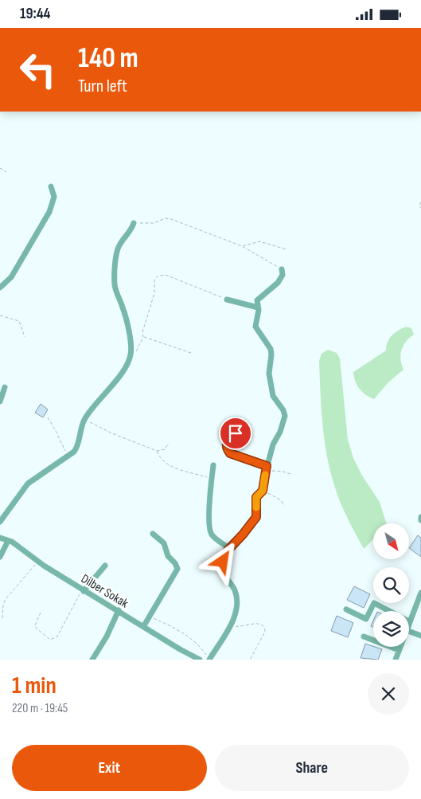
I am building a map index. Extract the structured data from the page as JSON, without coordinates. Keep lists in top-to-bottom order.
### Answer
{
  "streets": {
    "street": ["Dilber Sokak"]
  },
  "north": "bottom right",
  "page": {
    "status": "19:44",
    "turn": ["140 m", "Turn left"],
    "heading": ["1 min", "220 m · 19:45"],
    "buttons": ["Exit", "Share"]
  }
}
